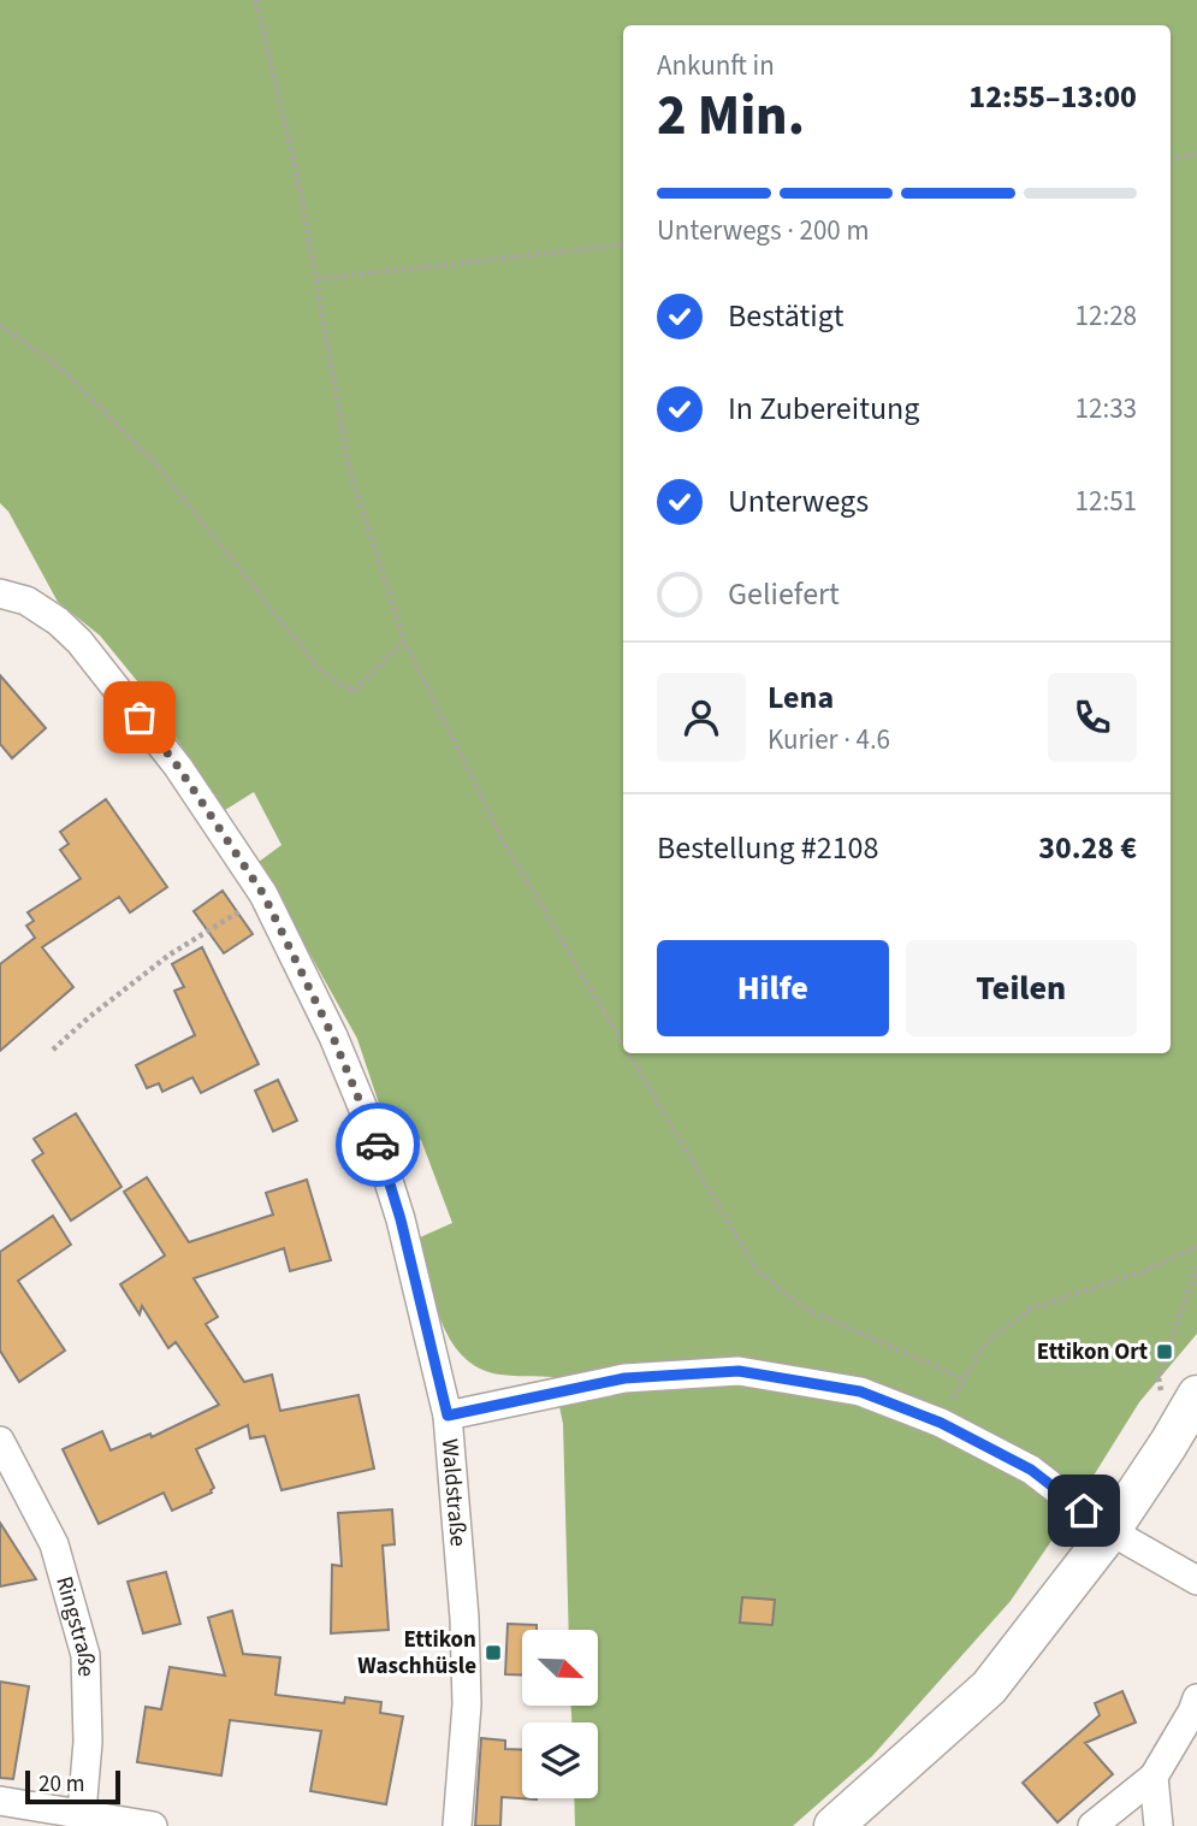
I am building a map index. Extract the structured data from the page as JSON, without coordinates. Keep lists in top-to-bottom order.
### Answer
{
  "streets": {
    "street": ["Waldstraße", "Ringstraße"]
  },
  "places": {
    "transit": ["Ettikon Ort", "Ettikon Waschhüsle"]
  },
  "scale_bar": "20 m",
  "north": "bottom right",
  "page": {
    "heading": ["2 Min.", "Ankunft in", "12:55–13:00"],
    "panel": [
      "Lena",
      "Kurier · 4.6",
      "Bestellung #2108",
      "30.28 €"
    ],
    "bar": "Unterwegs · 200 m",
    "list": [
      ["Bestätigt", "12:28"],
      ["In Zubereitung", "12:33"],
      ["Unterwegs", "12:51"],
      "Geliefert"
    ],
    "buttons": ["Hilfe", "Teilen"],
    "scale": "20 m"
  }
}
